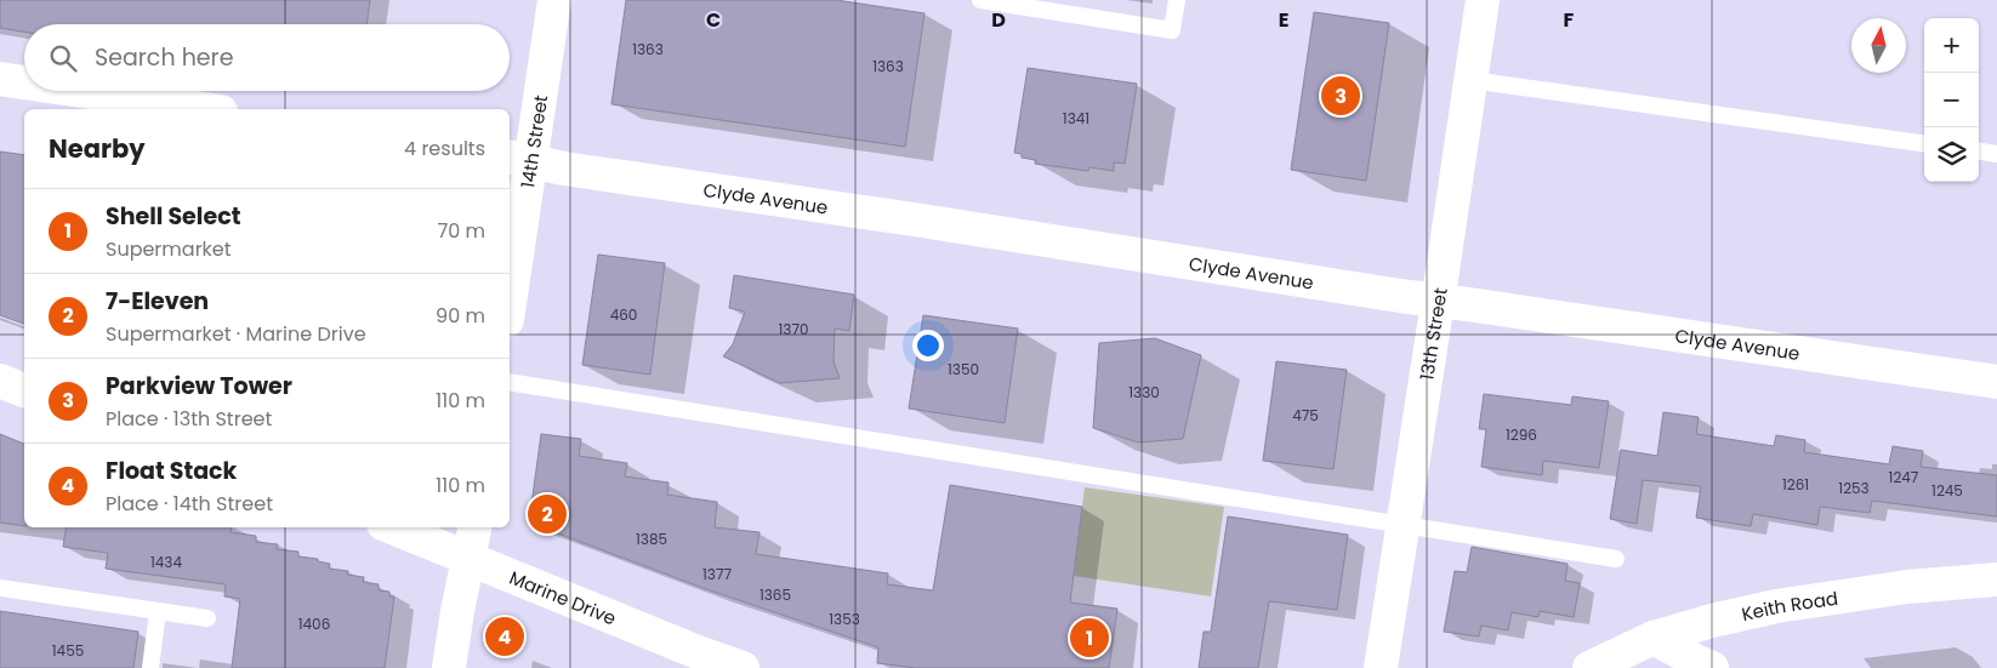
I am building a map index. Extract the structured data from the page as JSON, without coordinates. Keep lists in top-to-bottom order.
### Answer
{
  "streets": {
    "street": [
      "14th Street",
      "Clyde Avenue",
      "13th Street",
      "Marine Drive",
      "Keith Road"
    ]
  },
  "crossings": [
    ["14th Street", "Clyde Avenue"],
    ["Clyde Avenue", "13th Street"]
  ],
  "house_numbers": [
    "1363",
    "1363",
    "1341",
    "460",
    "1370",
    "1350",
    "1330",
    "475",
    "1296",
    "1247",
    "1261",
    "1253",
    "1245",
    "1385",
    "1434",
    "1377",
    "1365",
    "1353",
    "1406",
    "1455"
  ],
  "north": "top",
  "page": {
    "map_buttons": ["+", "−"],
    "search": "Search here",
    "pins": [
      "3",
      "2",
      "4",
      "1"
    ],
    "heading": ["Nearby", "4 results"],
    "list": [
      {
        "mark": "1",
        "name": "Shell Select",
        "note": "Supermarket",
        "value": "70 m"
      },
      {
        "mark": "2",
        "name": "7-Eleven",
        "note": "Supermarket · Marine Drive",
        "value": "90 m"
      },
      {
        "mark": "3",
        "name": "Parkview Tower",
        "note": "Place · 13th Street",
        "value": "110 m"
      },
      {
        "mark": "4",
        "name": "Float Stack",
        "note": "Place · 14th Street",
        "value": "110 m"
      }
    ]
  },
  "grid": {
    "columns": [
      "C",
      "D",
      "E",
      "F"
    ]
  }
}
